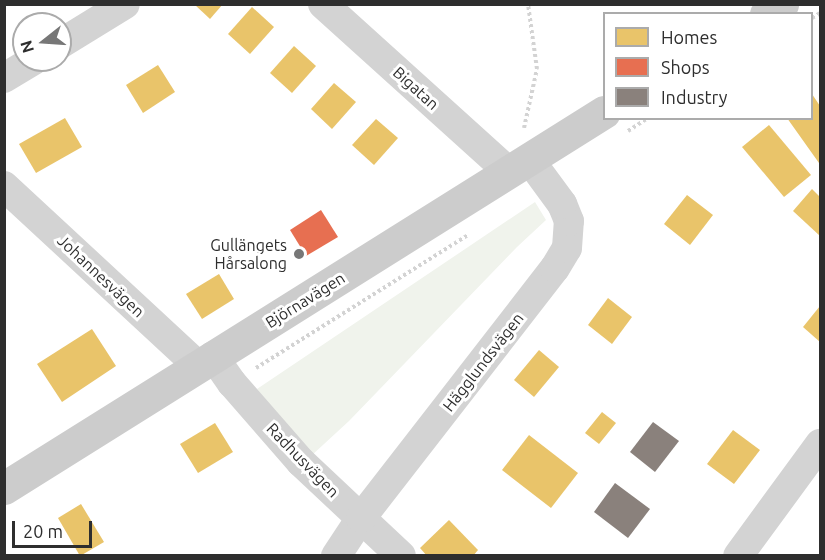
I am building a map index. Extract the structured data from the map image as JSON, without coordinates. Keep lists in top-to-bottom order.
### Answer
{
  "streets": {
    "main road": ["Björnavägen"],
    "street": [
      "Bigatan",
      "Johannesvägen",
      "Hägglundsvägen",
      "Radhusvägen"
    ]
  },
  "crossings": [
    ["Bigatan", "Björnavägen"],
    ["Bigatan", "Hägglundsvägen"],
    ["Johannesvägen", "Björnavägen"],
    ["Johannesvägen", "Radhusvägen"],
    ["Björnavägen", "Hägglundsvägen"],
    ["Björnavägen", "Radhusvägen"],
    ["Hägglundsvägen", "Radhusvägen"]
  ],
  "places": ["Gullängets Hårsalong"],
  "legend": ["Homes", "Shops", "Industry"],
  "scale_bar": "20 m",
  "north": "left"
}
